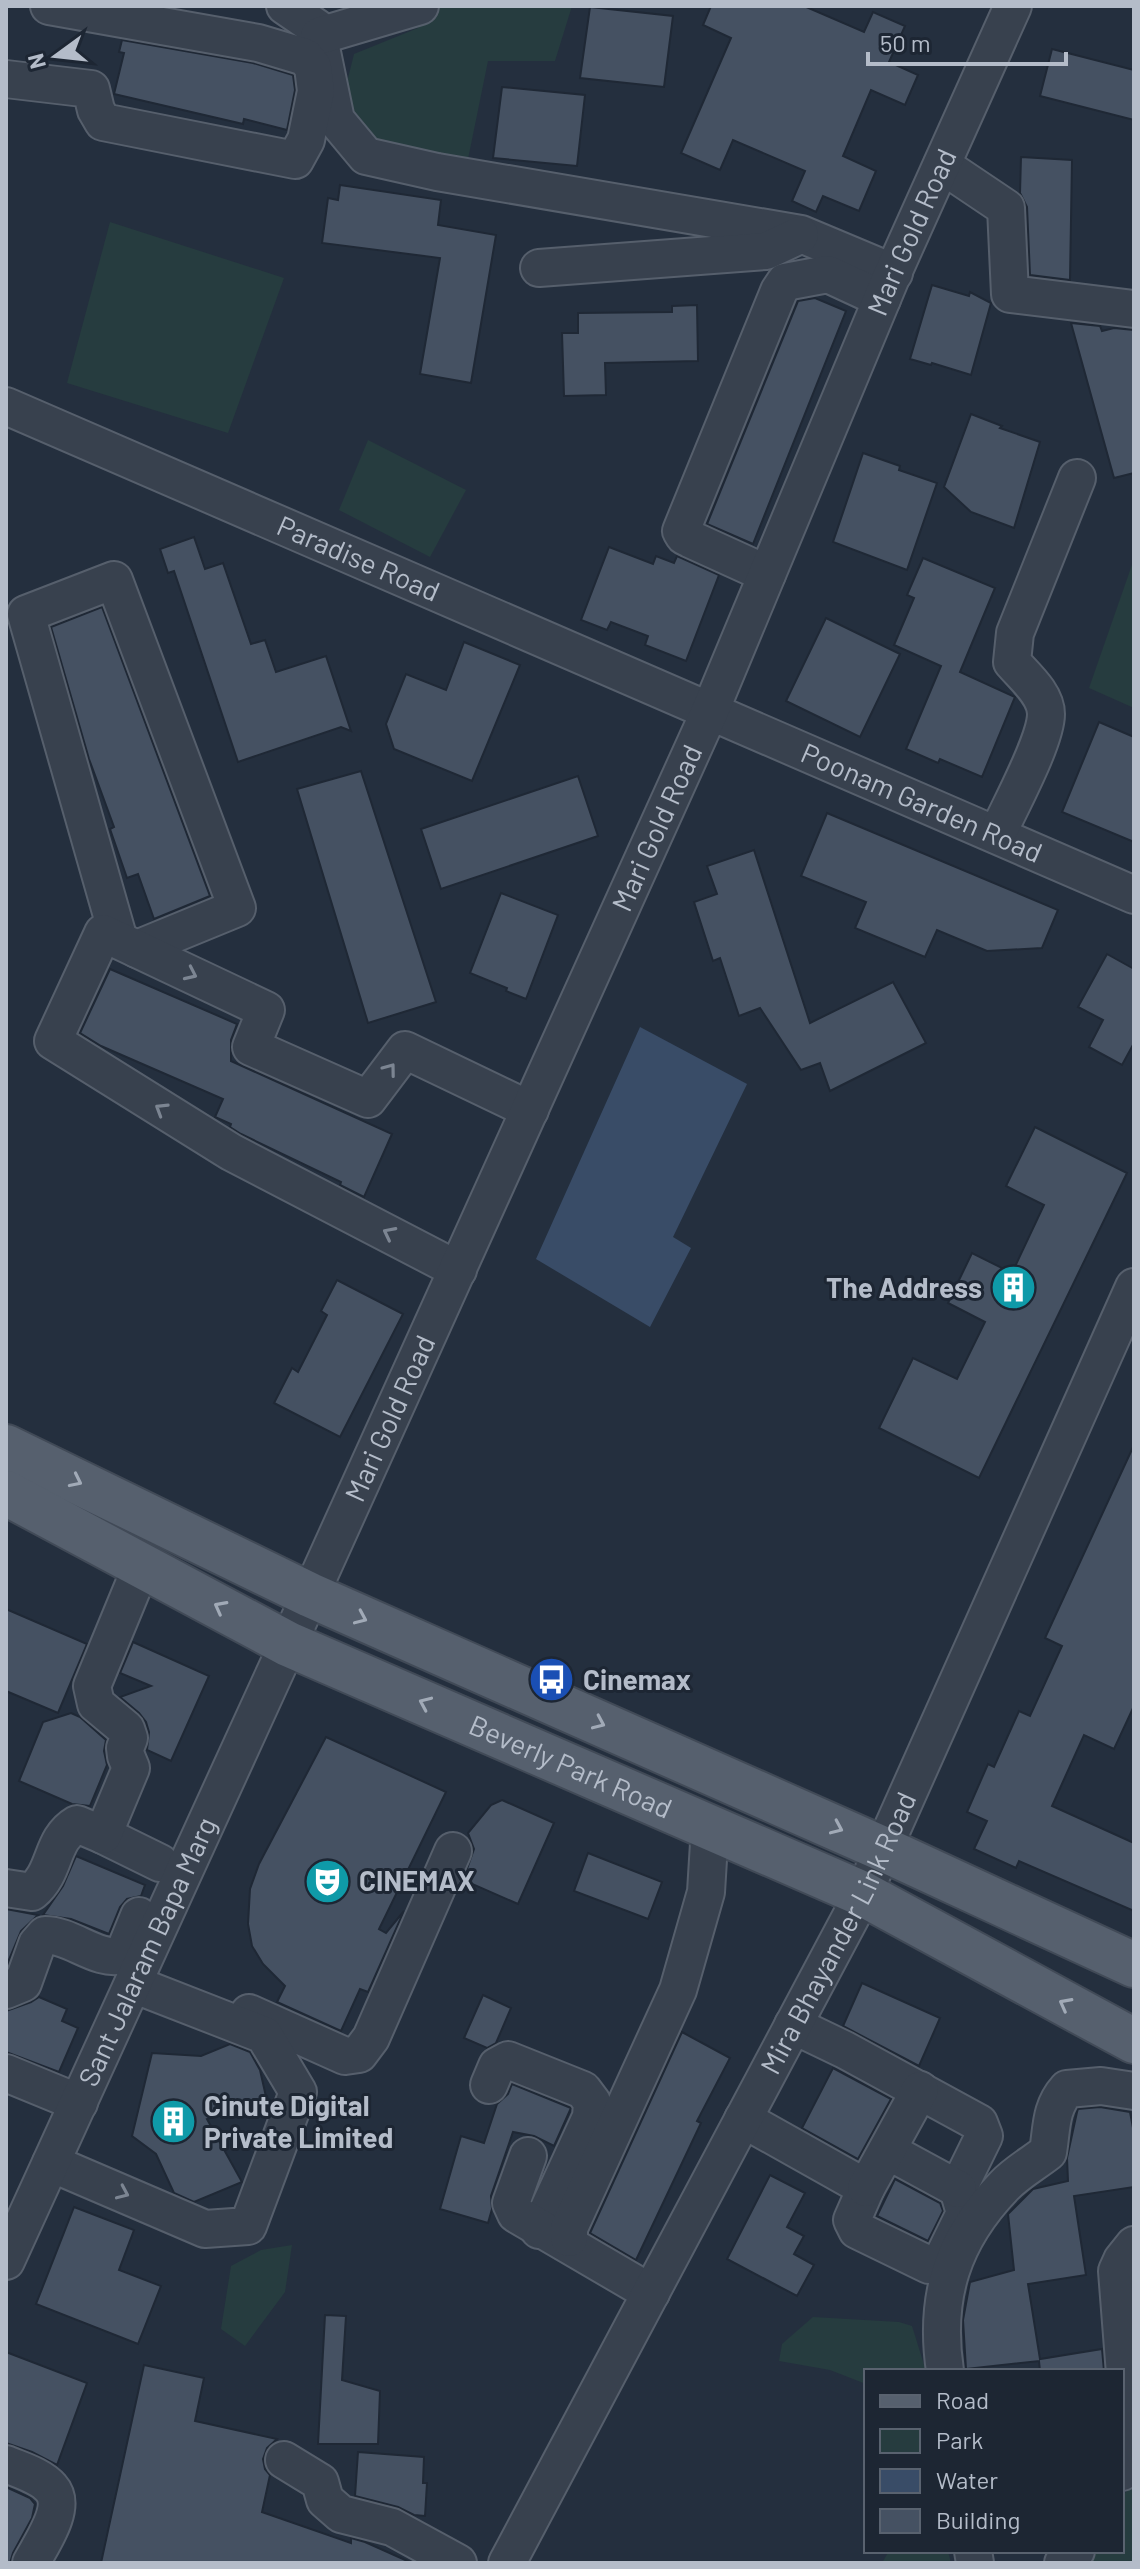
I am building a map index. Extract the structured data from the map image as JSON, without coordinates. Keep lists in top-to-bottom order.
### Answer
{
  "streets": {
    "main road": ["Beverly Park Road"],
    "street": [
      "Mari Gold Road",
      "Paradise Road",
      "Poonam Garden Road",
      "Mira Bhayander Link Road",
      "Sant Jalaram Bapa Marg"
    ]
  },
  "crossings": [
    ["Mari Gold Road", "Paradise Road"],
    ["Mari Gold Road", "Poonam Garden Road"],
    ["Mari Gold Road", "Beverly Park Road"],
    ["Mari Gold Road", "Sant Jalaram Bapa Marg"],
    ["Paradise Road", "Poonam Garden Road"],
    ["Beverly Park Road", "Mira Bhayander Link Road"],
    ["Beverly Park Road", "Sant Jalaram Bapa Marg"]
  ],
  "places": {
    "building": ["The Address", "Cinute Digital Private Limited"],
    "bus stop": ["Cinemax"],
    "theatre": ["CINEMAX"]
  },
  "legend": [
    "Road",
    "Park",
    "Water",
    "Building"
  ],
  "scale_bar": "50 m",
  "north": "left"
}
